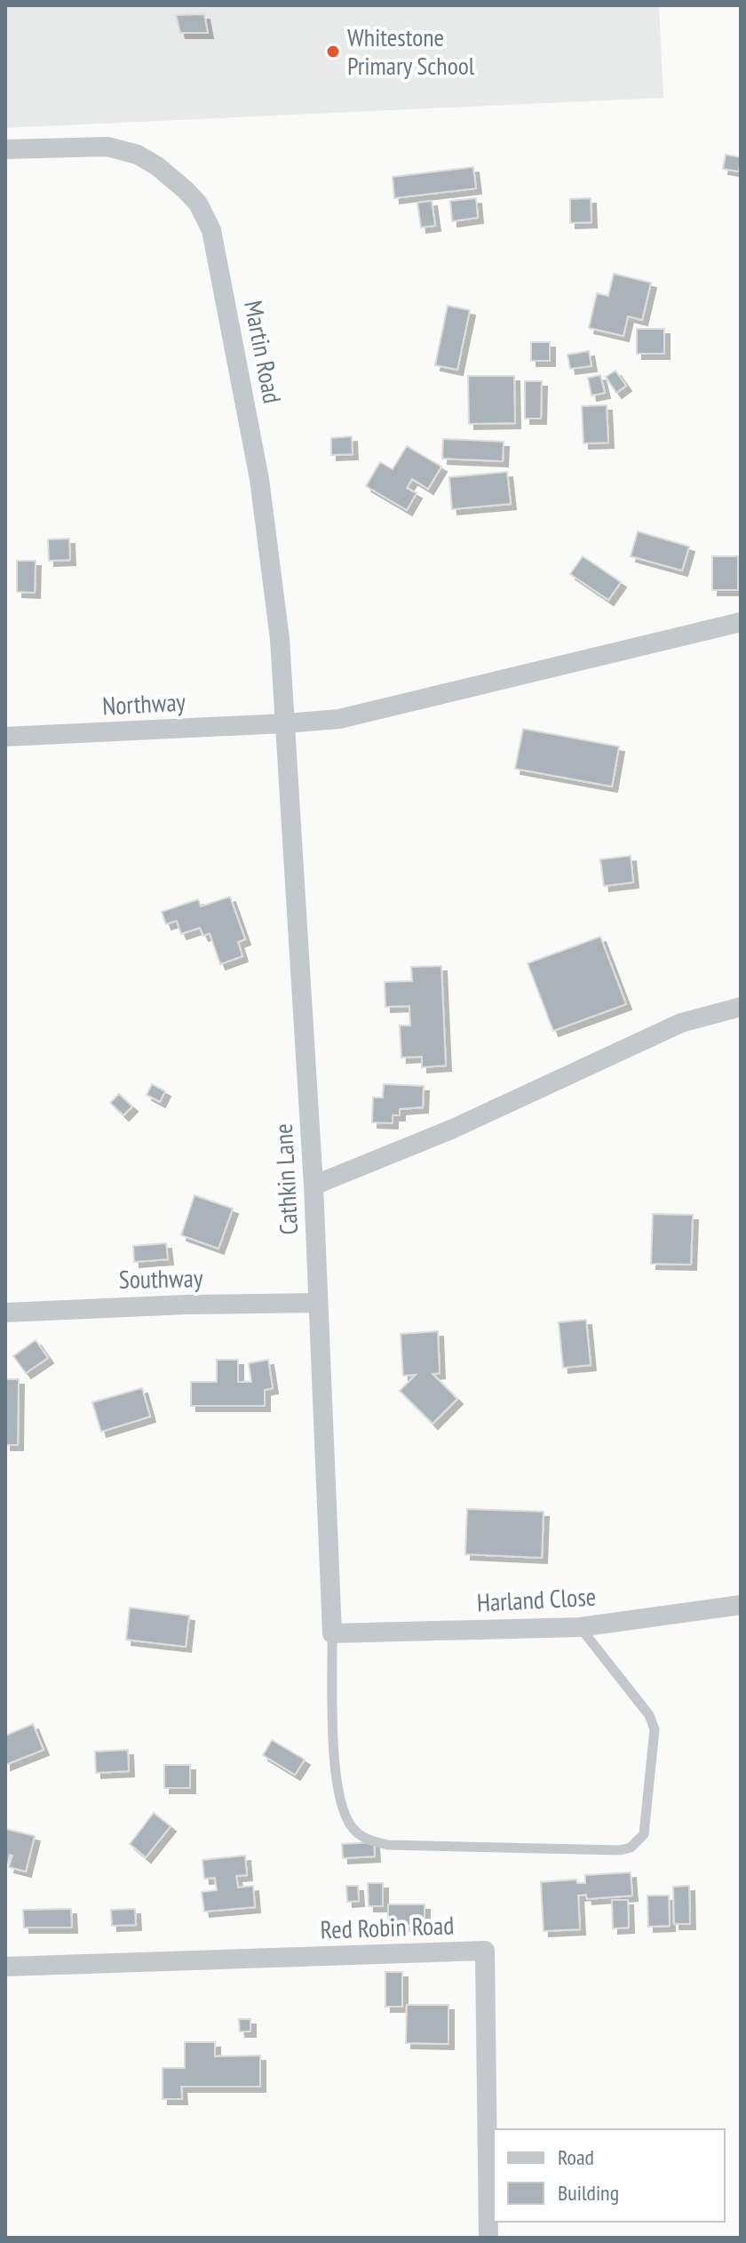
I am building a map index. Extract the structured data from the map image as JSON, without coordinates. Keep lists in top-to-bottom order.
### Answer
{
  "streets": {
    "street": [
      "Martin Road",
      "Northway",
      "Cathkin Lane",
      "Southway",
      "Harland Close",
      "Red Robin Road"
    ]
  },
  "crossings": [
    ["Martin Road", "Northway"],
    ["Martin Road", "Cathkin Lane"],
    ["Northway", "Cathkin Lane"],
    ["Cathkin Lane", "Southway"],
    ["Cathkin Lane", "Harland Close"]
  ],
  "places": ["Whitestone Primary School"],
  "legend": ["Road", "Building"]
}
